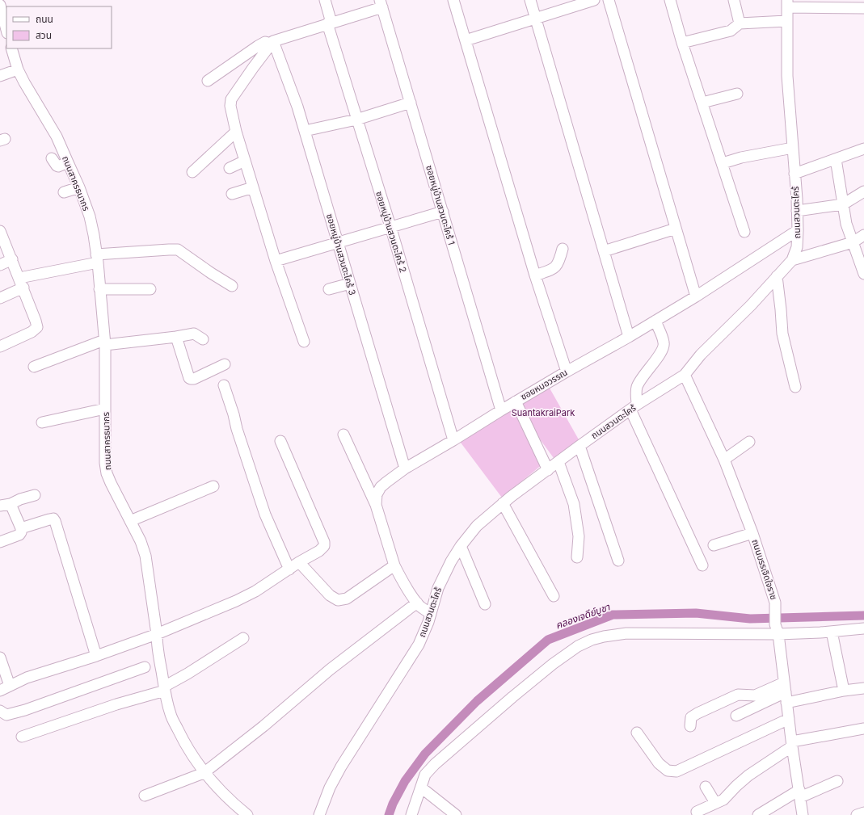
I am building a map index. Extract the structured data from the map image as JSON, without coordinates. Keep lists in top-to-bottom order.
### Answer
{
  "streets": {
    "street": [
      "ถนนสาครธนากร",
      "ซอยหมู่บ้านสวนตะไคร้ 1",
      "ถนนสวนตะไคร้",
      "ซอยหมู่บ้านสวนตะไคร้ 2",
      "ซอยหมู่บ้านสวนตะไคร้ 3",
      "ซอยหมอวรรณ",
      "ถนนบรรเจิดใจราช"
    ]
  },
  "crossings": [
    ["ซอยหมู่บ้านสวนตะไคร้ 1", "ซอยหมอวรรณ"],
    ["ถนนสวนตะไคร้", "ซอยหมอวรรณ"],
    ["ถนนสวนตะไคร้", "ถนนบรรเจิดใจราช"],
    ["ซอยหมู่บ้านสวนตะไคร้ 2", "ซอยหมอวรรณ"],
    ["ซอยหมู่บ้านสวนตะไคร้ 3", "ซอยหมอวรรณ"]
  ],
  "water": ["คลองเจดีย์บูชา"],
  "parks": ["SuantakraiPark"],
  "legend": ["ถนน", "สวน"]
}
